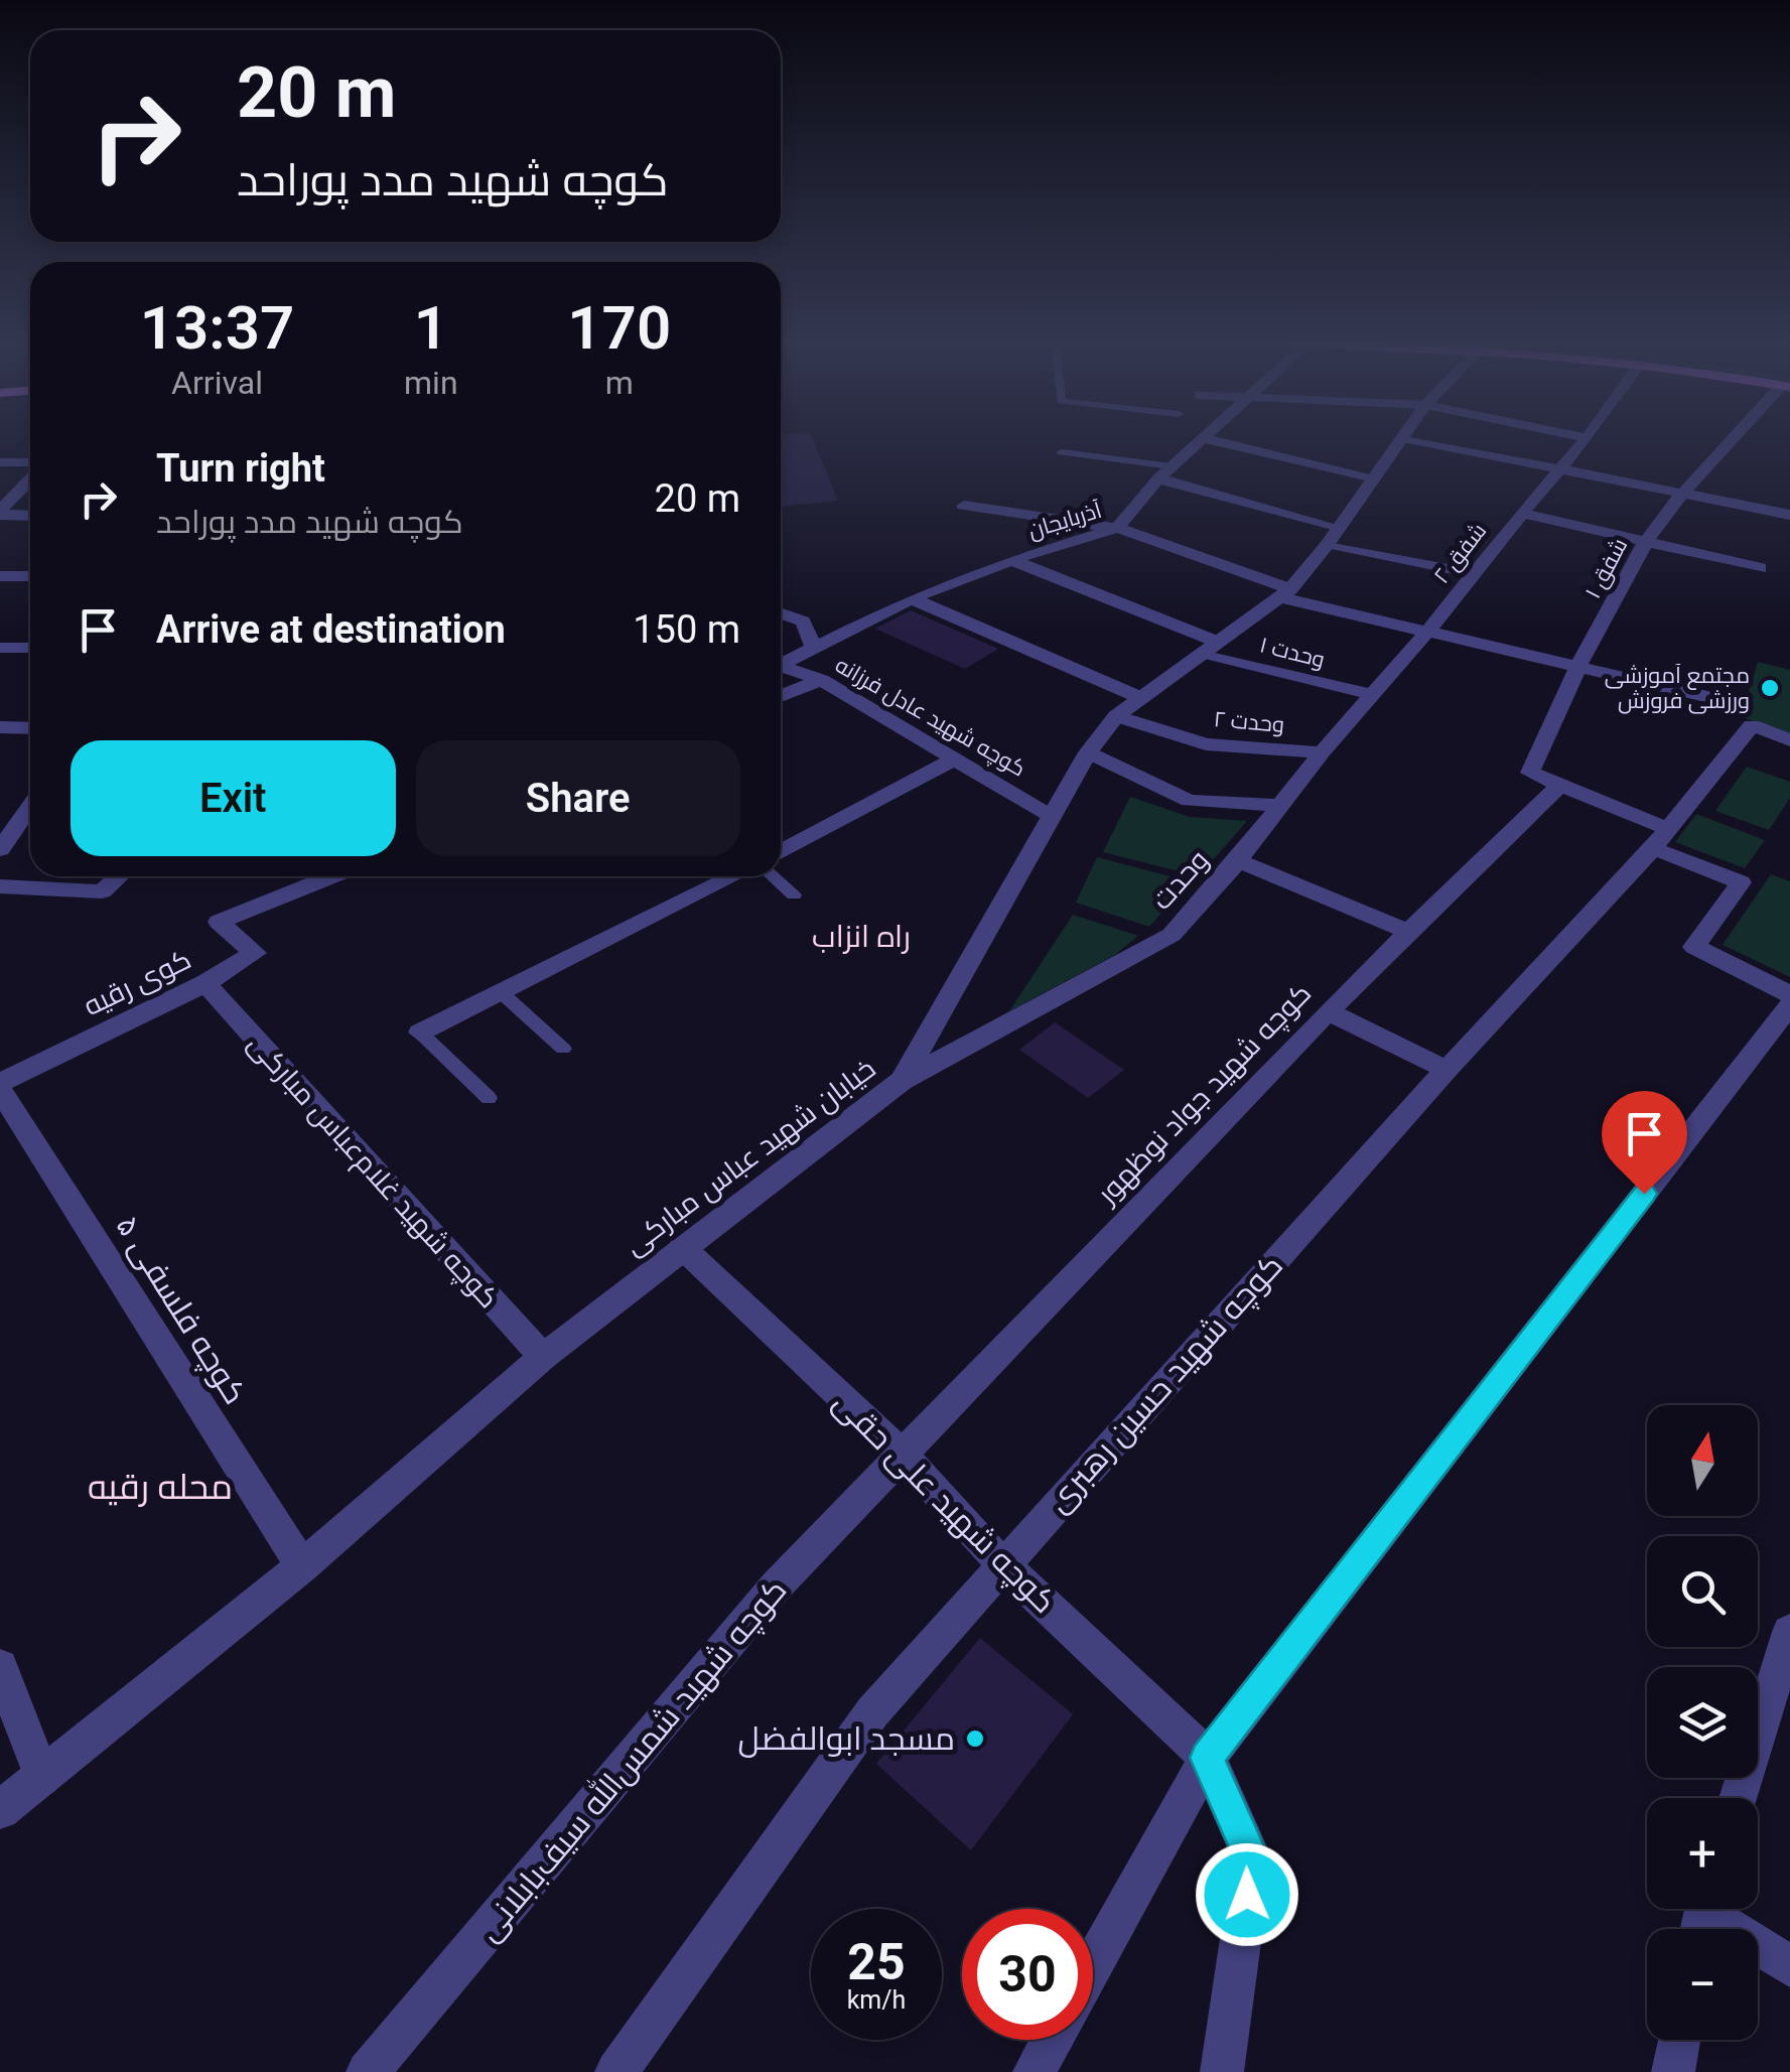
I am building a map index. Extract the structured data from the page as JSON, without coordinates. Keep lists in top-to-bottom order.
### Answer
{
  "streets": {
    "street": [
      "آذربایجان",
      "شفق ۲",
      "شفق ۱",
      "وحدت ۱",
      "کوچه شهید عادل فرزانه",
      "وحدت ۲",
      "وحدت",
      "کوی رقیه",
      "کوچه شهید جواد نوظهور",
      "خیابان شهید عباس مبارکی",
      "کوچه شهید غلام‌عباس مبارکی",
      "کوچه فلسفی ۵",
      "کوچه شهید حسین رهبری",
      "کوچه شهید علی حقی",
      "کوچه شهید شمس‌الله سیف‌بابلانی"
    ]
  },
  "crossings": [
    ["آذربایجان", "وحدت ۱"],
    ["شفق ۲", "وحدت"],
    ["شفق ۱", "کوچه شهید جواد نوظهور"],
    ["وحدت ۱", "وحدت"],
    ["وحدت ۱", "خیابان شهید عباس مبارکی"],
    ["کوچه شهید عادل فرزانه", "خیابان شهید عباس مبارکی"],
    ["وحدت ۲", "وحدت"],
    ["وحدت ۲", "خیابان شهید عباس مبارکی"],
    ["وحدت", "خیابان شهید عباس مبارکی"],
    ["کوی رقیه", "کوچه شهید غلام‌عباس مبارکی"],
    ["کوی رقیه", "کوچه فلسفی ۵"],
    ["کوچه شهید جواد نوظهور", "کوچه شهید علی حقی"],
    ["کوچه شهید جواد نوظهور", "کوچه شهید شمس‌الله سیف‌بابلانی"],
    ["خیابان شهید عباس مبارکی", "کوچه شهید غلام‌عباس مبارکی"],
    ["خیابان شهید عباس مبارکی", "کوچه فلسفی ۵"],
    ["خیابان شهید عباس مبارکی", "کوچه شهید علی حقی"],
    ["کوچه شهید حسین رهبری", "کوچه شهید علی حقی"],
    ["کوچه شهید علی حقی", "کوچه شهید شمس‌الله سیف‌بابلانی"]
  ],
  "districts": ["راه انزاب", "محله رقیه"],
  "places": ["مجتمع آموزشی ورزشی فروزش", "مسجد ابوالفضل"],
  "north": "top",
  "page": {
    "turn": ["20 m", "کوچه شهید مدد پوراحد"],
    "eta": [
      "13:37",
      "Arrival",
      "1",
      "min",
      "170",
      "m"
    ],
    "list": [
      {
        "name": "Turn right",
        "note": "کوچه شهید مدد پوراحد",
        "value": "20 m"
      },
      {
        "name": "Arrive at destination",
        "value": "150 m"
      }
    ],
    "buttons": ["Exit", "Share"],
    "map_buttons": ["+", "−"],
    "speed": "25 km/h",
    "limit": "30"
  }
}
